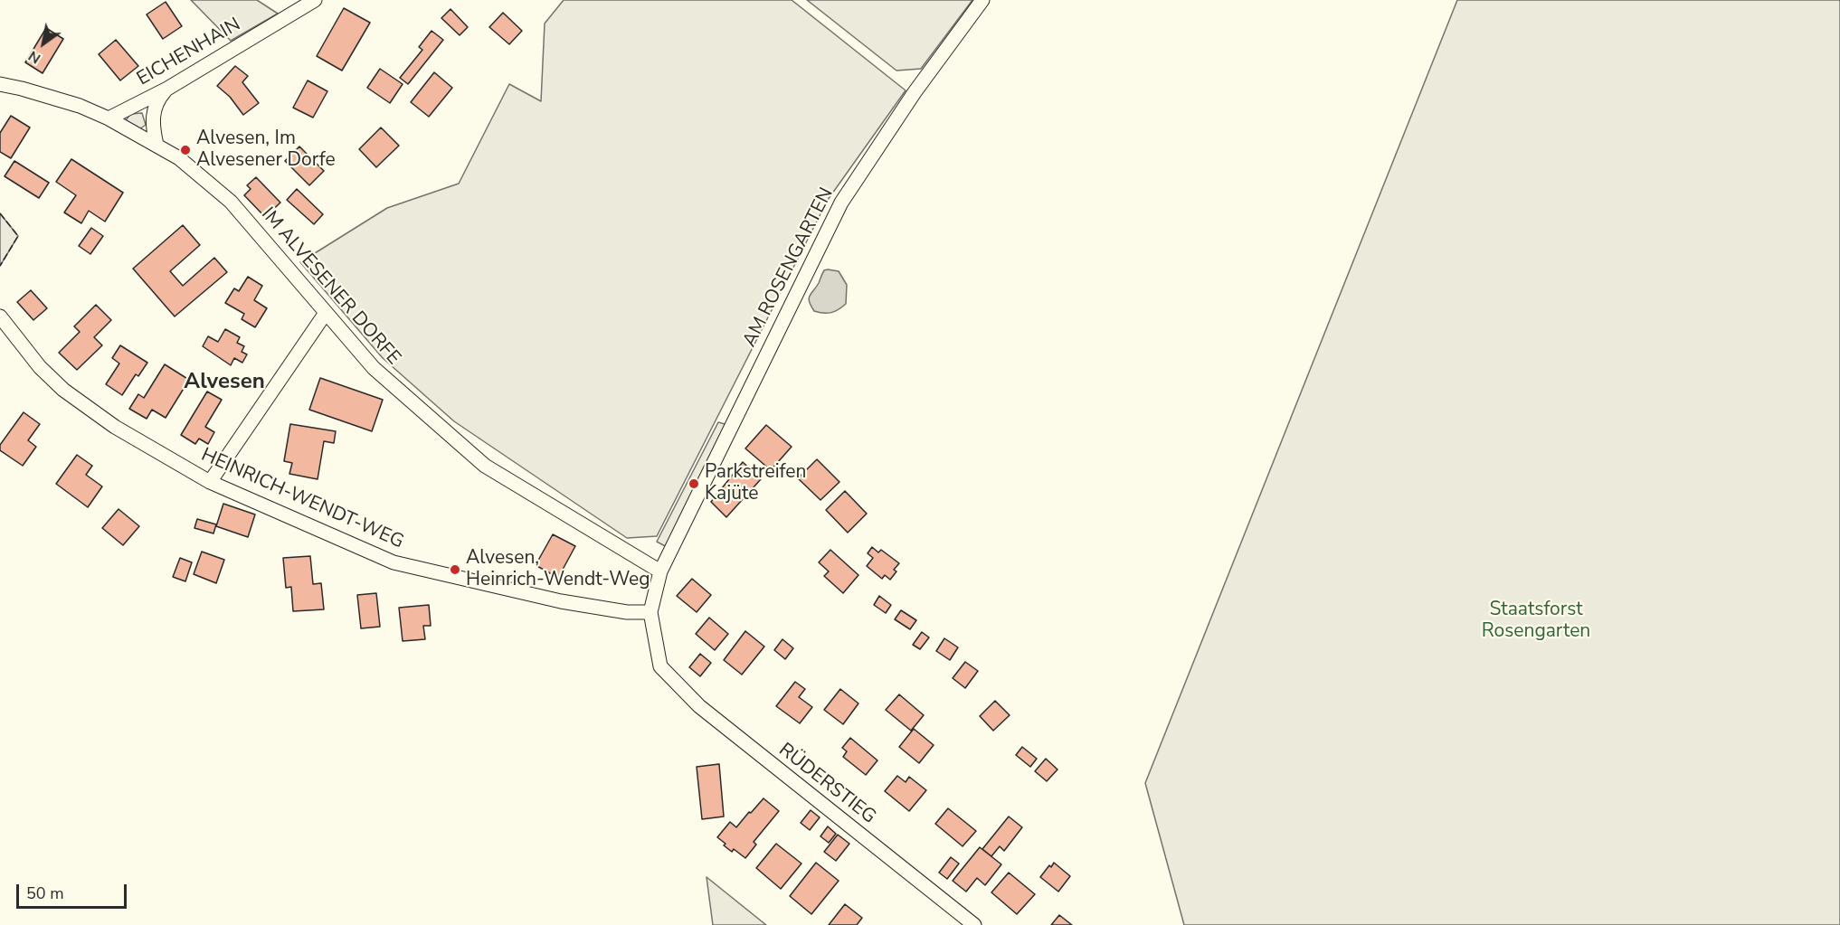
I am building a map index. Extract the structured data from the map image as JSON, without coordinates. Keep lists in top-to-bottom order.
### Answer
{
  "streets": {
    "street": [
      "EICHENHAIN",
      "AM ROSENGARTEN",
      "IM ALVESENER DORFE",
      "HEINRICH-WENDT-WEG",
      "RÜDERSTIEG"
    ]
  },
  "crossings": [
    ["EICHENHAIN", "IM ALVESENER DORFE"],
    ["AM ROSENGARTEN", "IM ALVESENER DORFE"],
    ["HEINRICH-WENDT-WEG", "RÜDERSTIEG"]
  ],
  "districts": ["Alvesen"],
  "parks": ["Staatsforst Rosengarten"],
  "places": ["Alvesen, Im Alvesener Dorfe", "Parkstreifen Kajüte", "Alvesen, Heinrich-Wendt-Weg"],
  "scale_bar": "50 m",
  "north": "bottom left"
}
